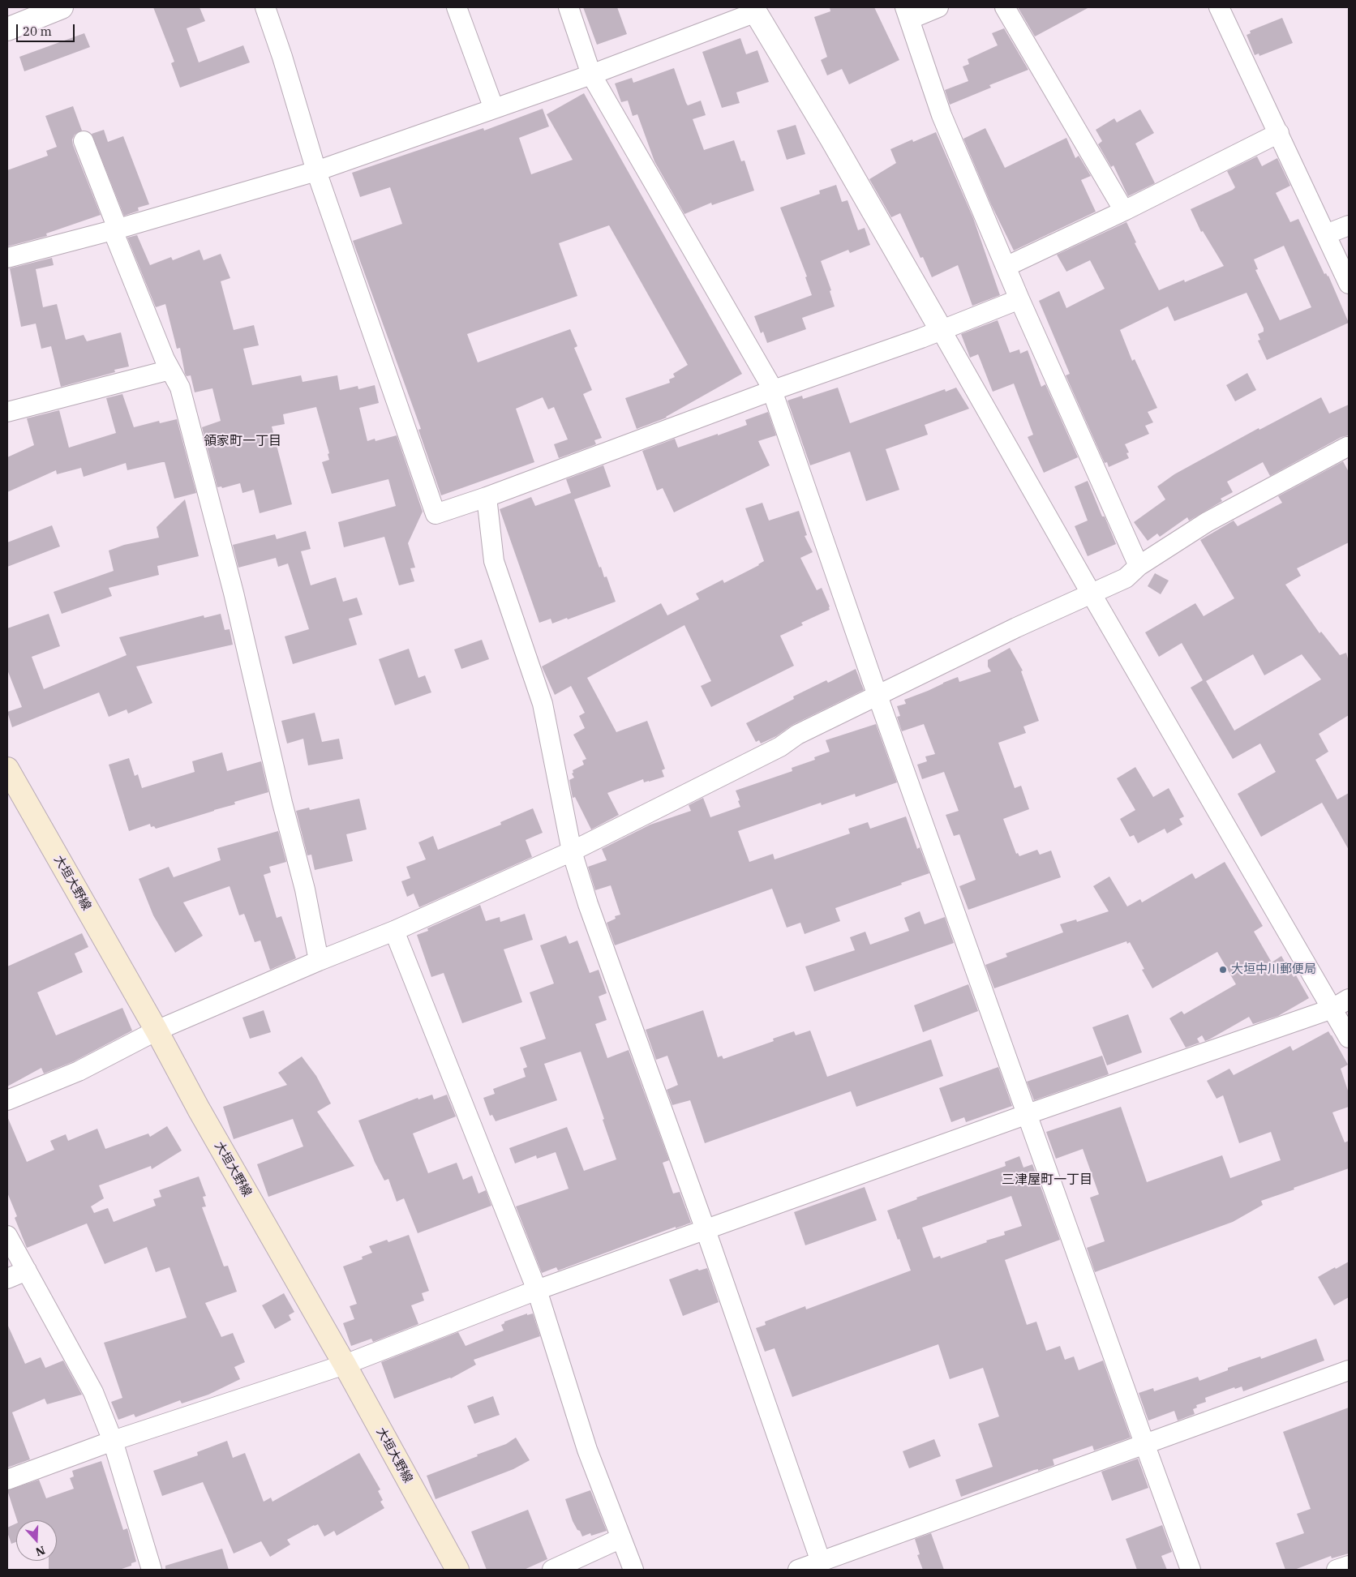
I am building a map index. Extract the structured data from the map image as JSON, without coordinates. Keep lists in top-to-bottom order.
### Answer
{
  "streets": {
    "main road": ["大垣大野線"]
  },
  "districts": ["領家町一丁目", "三津屋町一丁目"],
  "places": ["大垣中川郵便局"],
  "scale_bar": "20 m",
  "north": "bottom"
}
